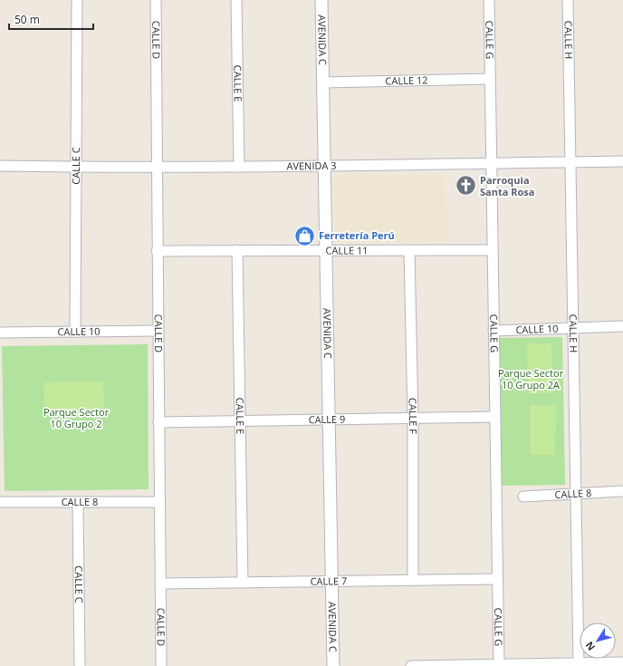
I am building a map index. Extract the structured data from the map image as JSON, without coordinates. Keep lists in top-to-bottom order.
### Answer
{
  "streets": {
    "street": [
      "CALLE D",
      "AVENIDA C",
      "CALLE G",
      "CALLE H",
      "CALLE 12",
      "CALLE E",
      "CALLE C",
      "AVENIDA 3",
      "CALLE 11",
      "CALLE 10",
      "CALLE F",
      "CALLE 9",
      "CALLE 8",
      "CALLE 7"
    ]
  },
  "crossings": [
    ["CALLE D", "AVENIDA 3"],
    ["CALLE D", "CALLE 11"],
    ["CALLE D", "CALLE 10"],
    ["CALLE D", "CALLE 9"],
    ["CALLE D", "CALLE 8"],
    ["CALLE D", "CALLE 7"],
    ["AVENIDA C", "CALLE 12"],
    ["AVENIDA C", "AVENIDA 3"],
    ["AVENIDA C", "CALLE 11"],
    ["AVENIDA C", "CALLE 9"],
    ["AVENIDA C", "CALLE 7"],
    ["CALLE G", "CALLE 12"],
    ["CALLE G", "AVENIDA 3"],
    ["CALLE G", "CALLE 11"],
    ["CALLE G", "CALLE 10"],
    ["CALLE G", "CALLE 9"],
    ["CALLE G", "CALLE 7"],
    ["CALLE H", "AVENIDA 3"],
    ["CALLE H", "CALLE 10"],
    ["CALLE H", "CALLE 8"],
    ["CALLE E", "AVENIDA 3"],
    ["CALLE E", "CALLE 11"],
    ["CALLE E", "CALLE 9"],
    ["CALLE E", "CALLE 7"],
    ["CALLE C", "AVENIDA 3"],
    ["CALLE C", "CALLE 10"],
    ["CALLE C", "CALLE 8"],
    ["CALLE 11", "CALLE F"],
    ["CALLE F", "CALLE 9"],
    ["CALLE F", "CALLE 7"]
  ],
  "parks": ["Parque Sector 10 Grupo 2A", "Parque Sector 10 Grupo 2"],
  "places": {
    "church": ["Parroquia Santa Rosa"],
    "shop": ["Ferretería Perú"]
  },
  "scale_bar": "50 m",
  "north": "bottom left"
}
